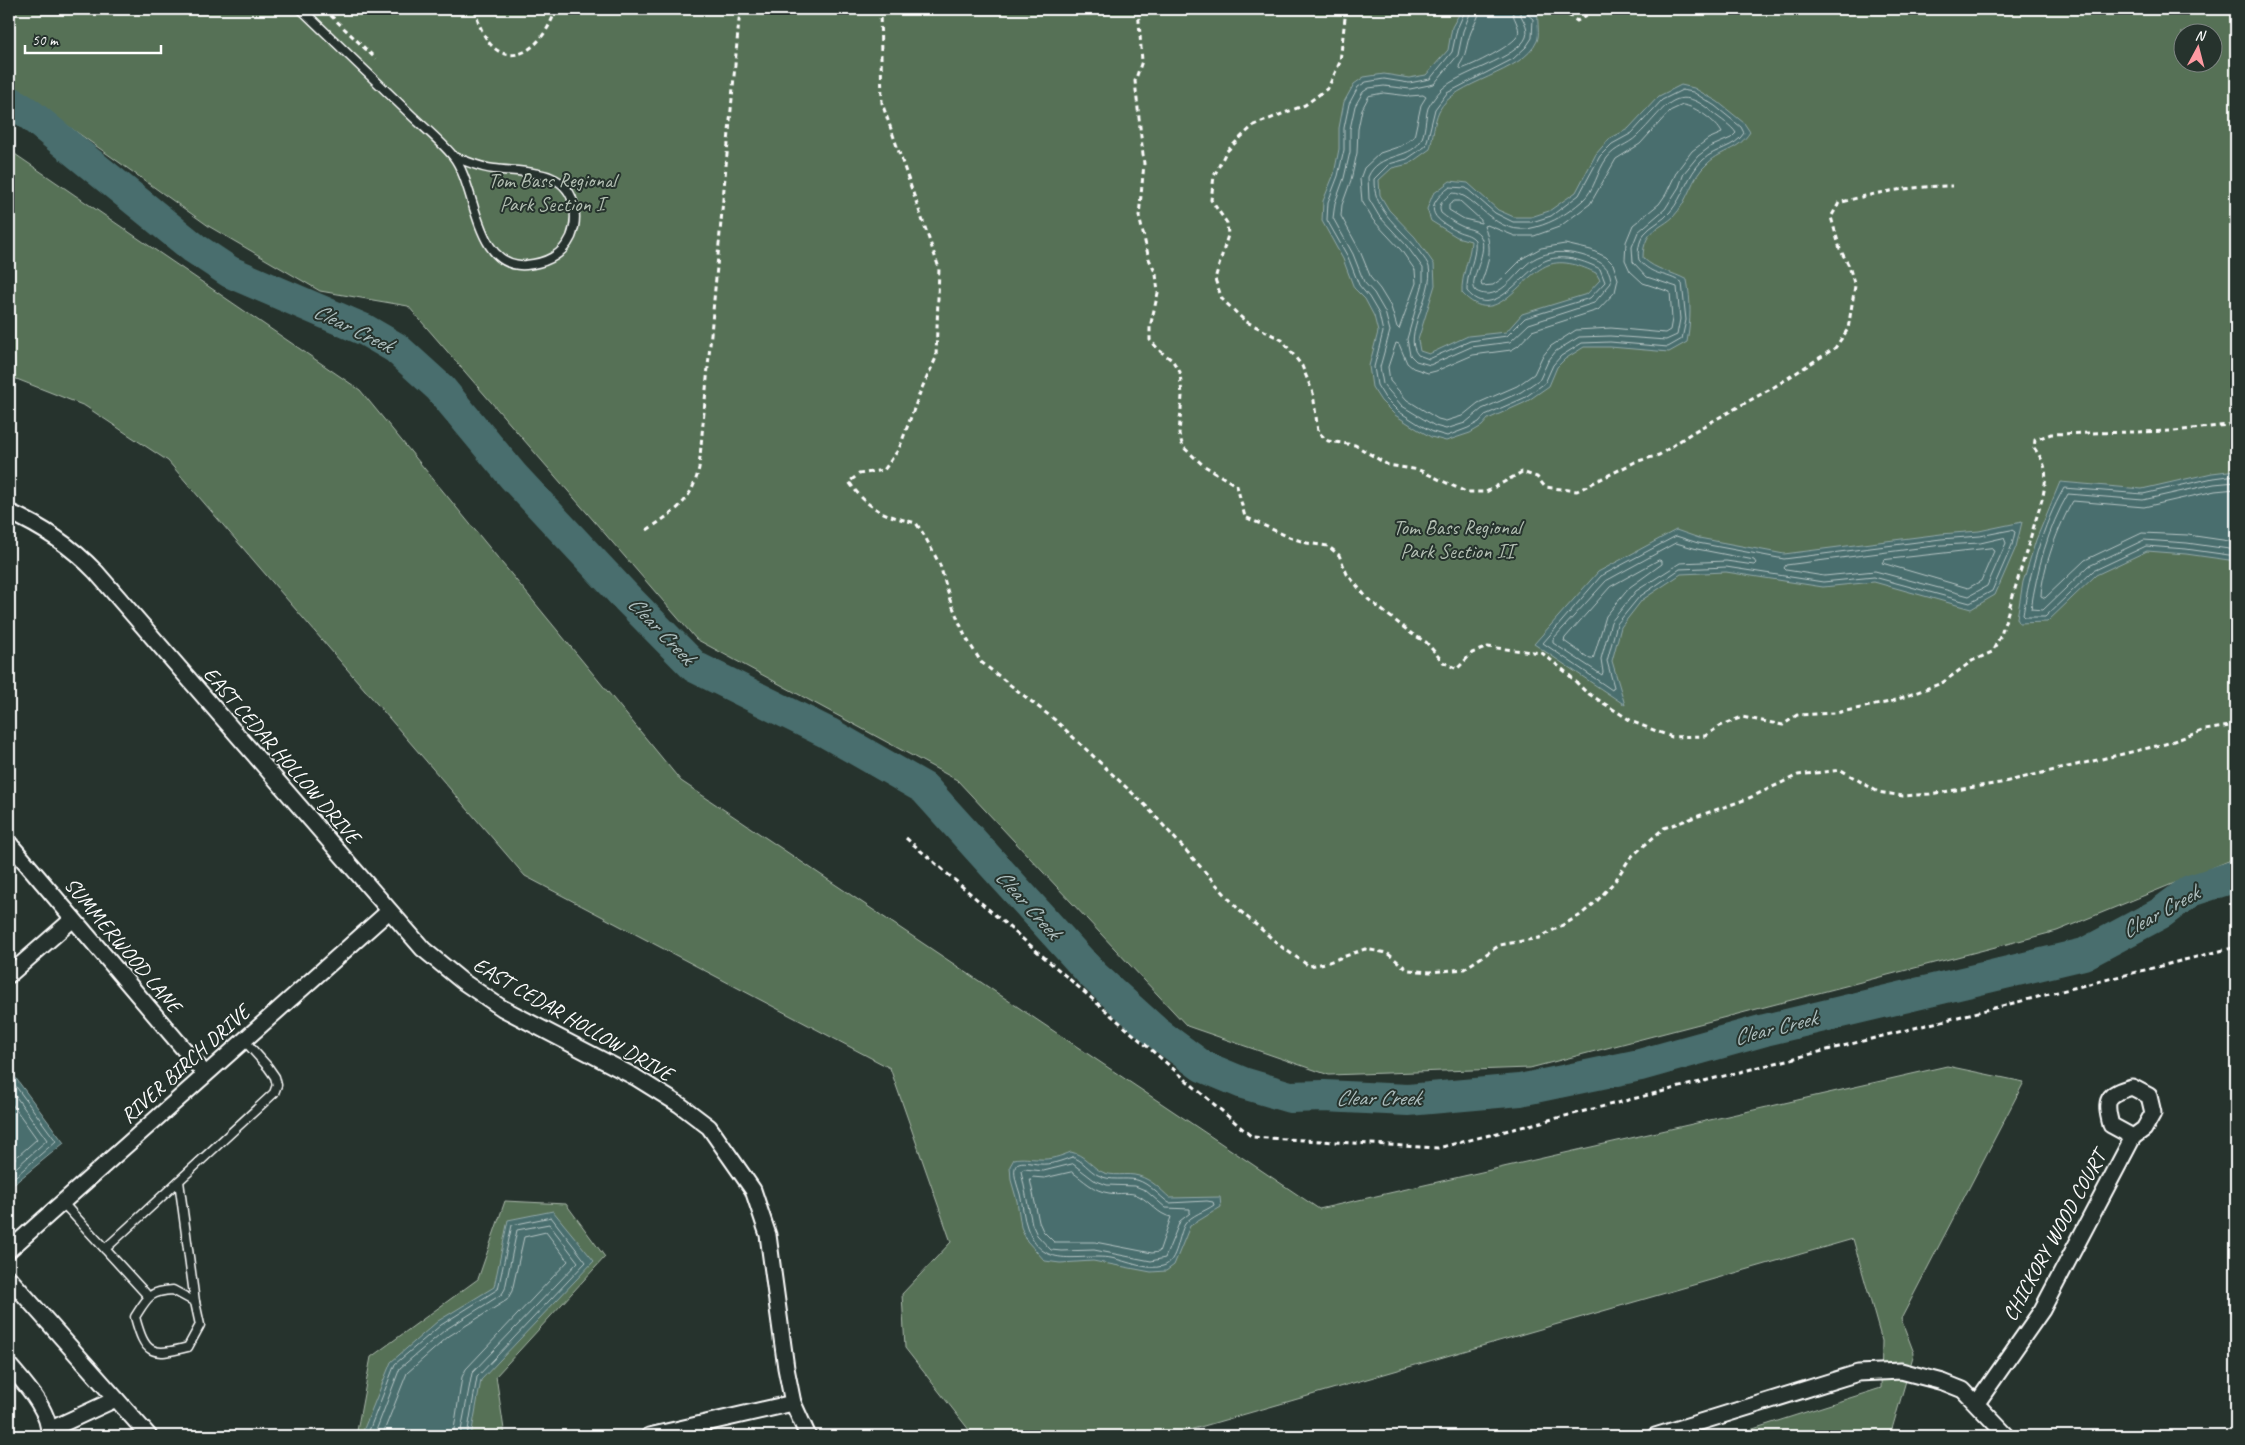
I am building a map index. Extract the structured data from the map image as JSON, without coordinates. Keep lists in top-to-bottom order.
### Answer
{
  "streets": {
    "street": [
      "EAST CEDAR HOLLOW DRIVE",
      "SUMMERWOOD LANE",
      "RIVER BIRCH DRIVE",
      "CHICKORY WOOD COURT"
    ]
  },
  "crossings": [
    ["EAST CEDAR HOLLOW DRIVE", "RIVER BIRCH DRIVE"],
    ["SUMMERWOOD LANE", "RIVER BIRCH DRIVE"]
  ],
  "water": ["Clear Creek"],
  "parks": ["Tom Bass Regional Park Section I", "Tom Bass Regional Park Section II"],
  "scale_bar": "50 m",
  "north": "top"
}
